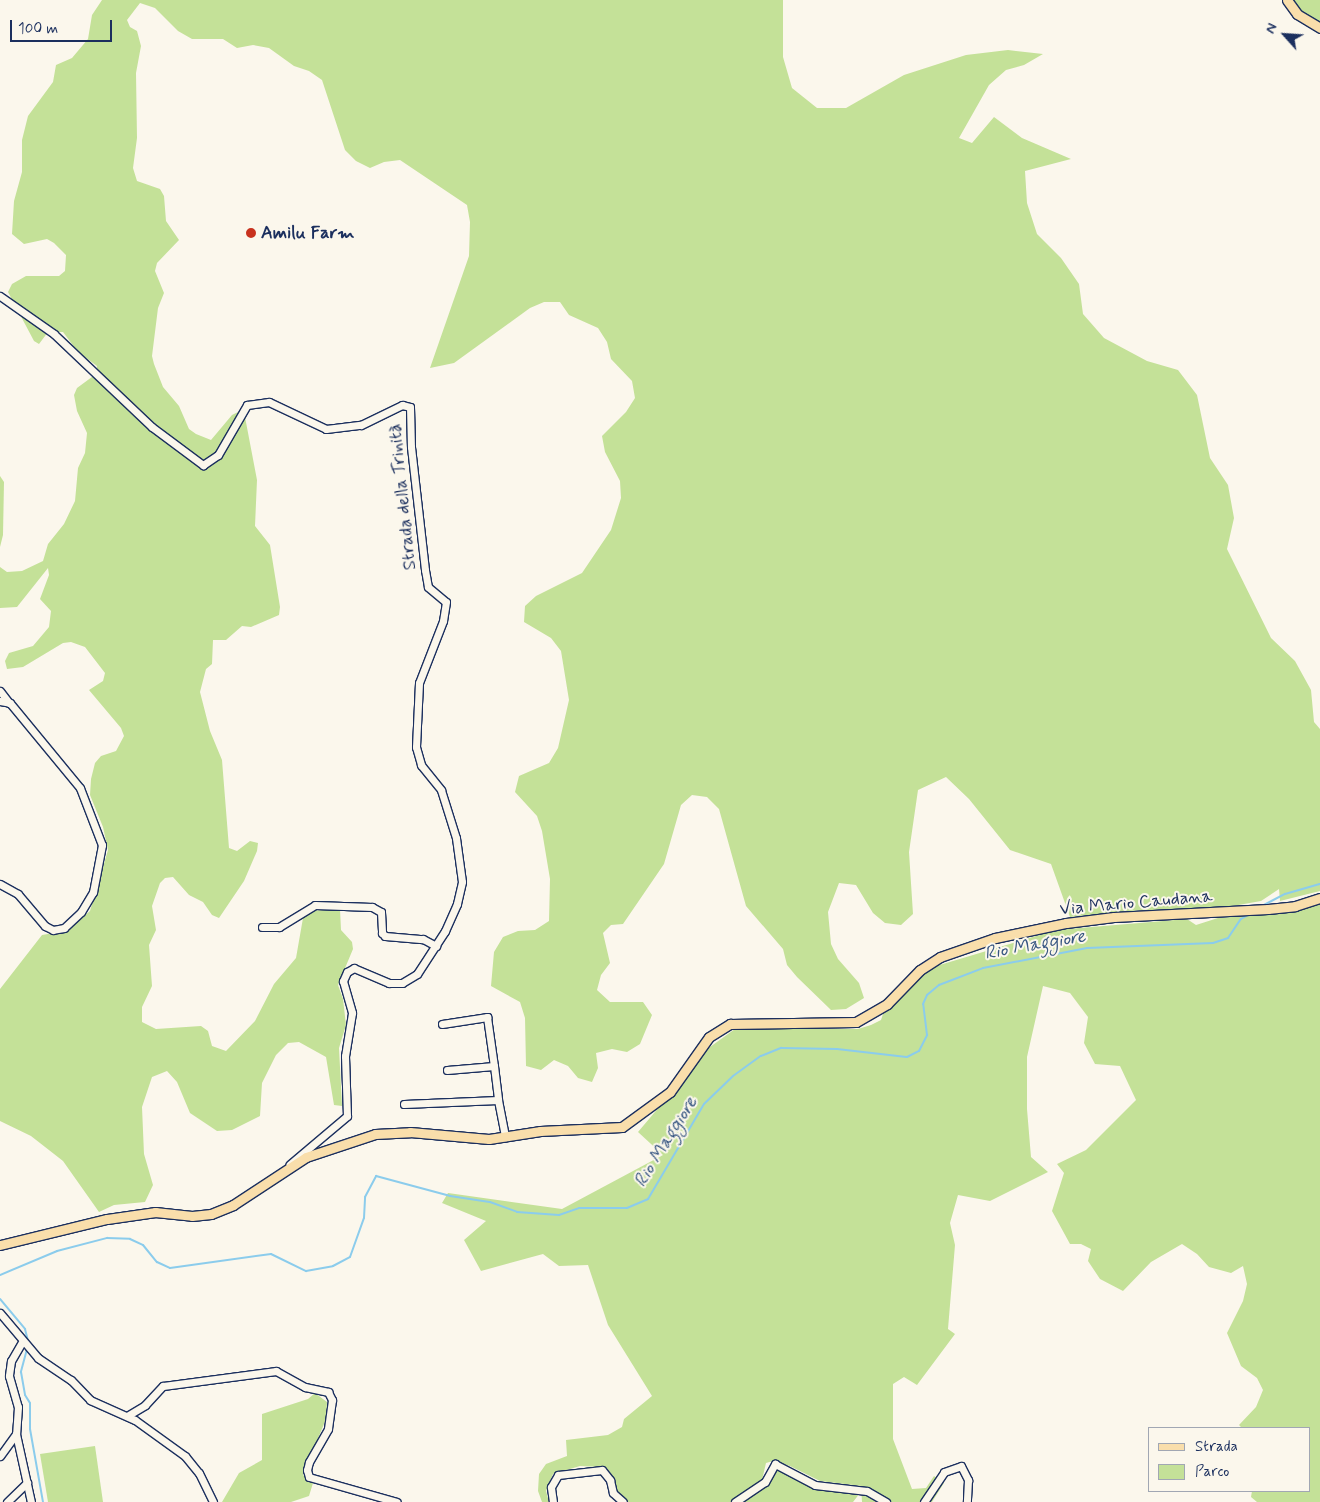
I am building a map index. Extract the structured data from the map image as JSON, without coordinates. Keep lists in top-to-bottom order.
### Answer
{
  "streets": {
    "main road": ["Via Mario Caudana"],
    "street": ["Strada della Trinità"]
  },
  "crossings": [
    ["Strada della Trinità", "Via Mario Caudana"]
  ],
  "water": ["Rio Maggiore"],
  "places": ["Amilu Farm"],
  "legend": ["Strada", "Parco"],
  "scale_bar": "100 m",
  "north": "top left"
}
